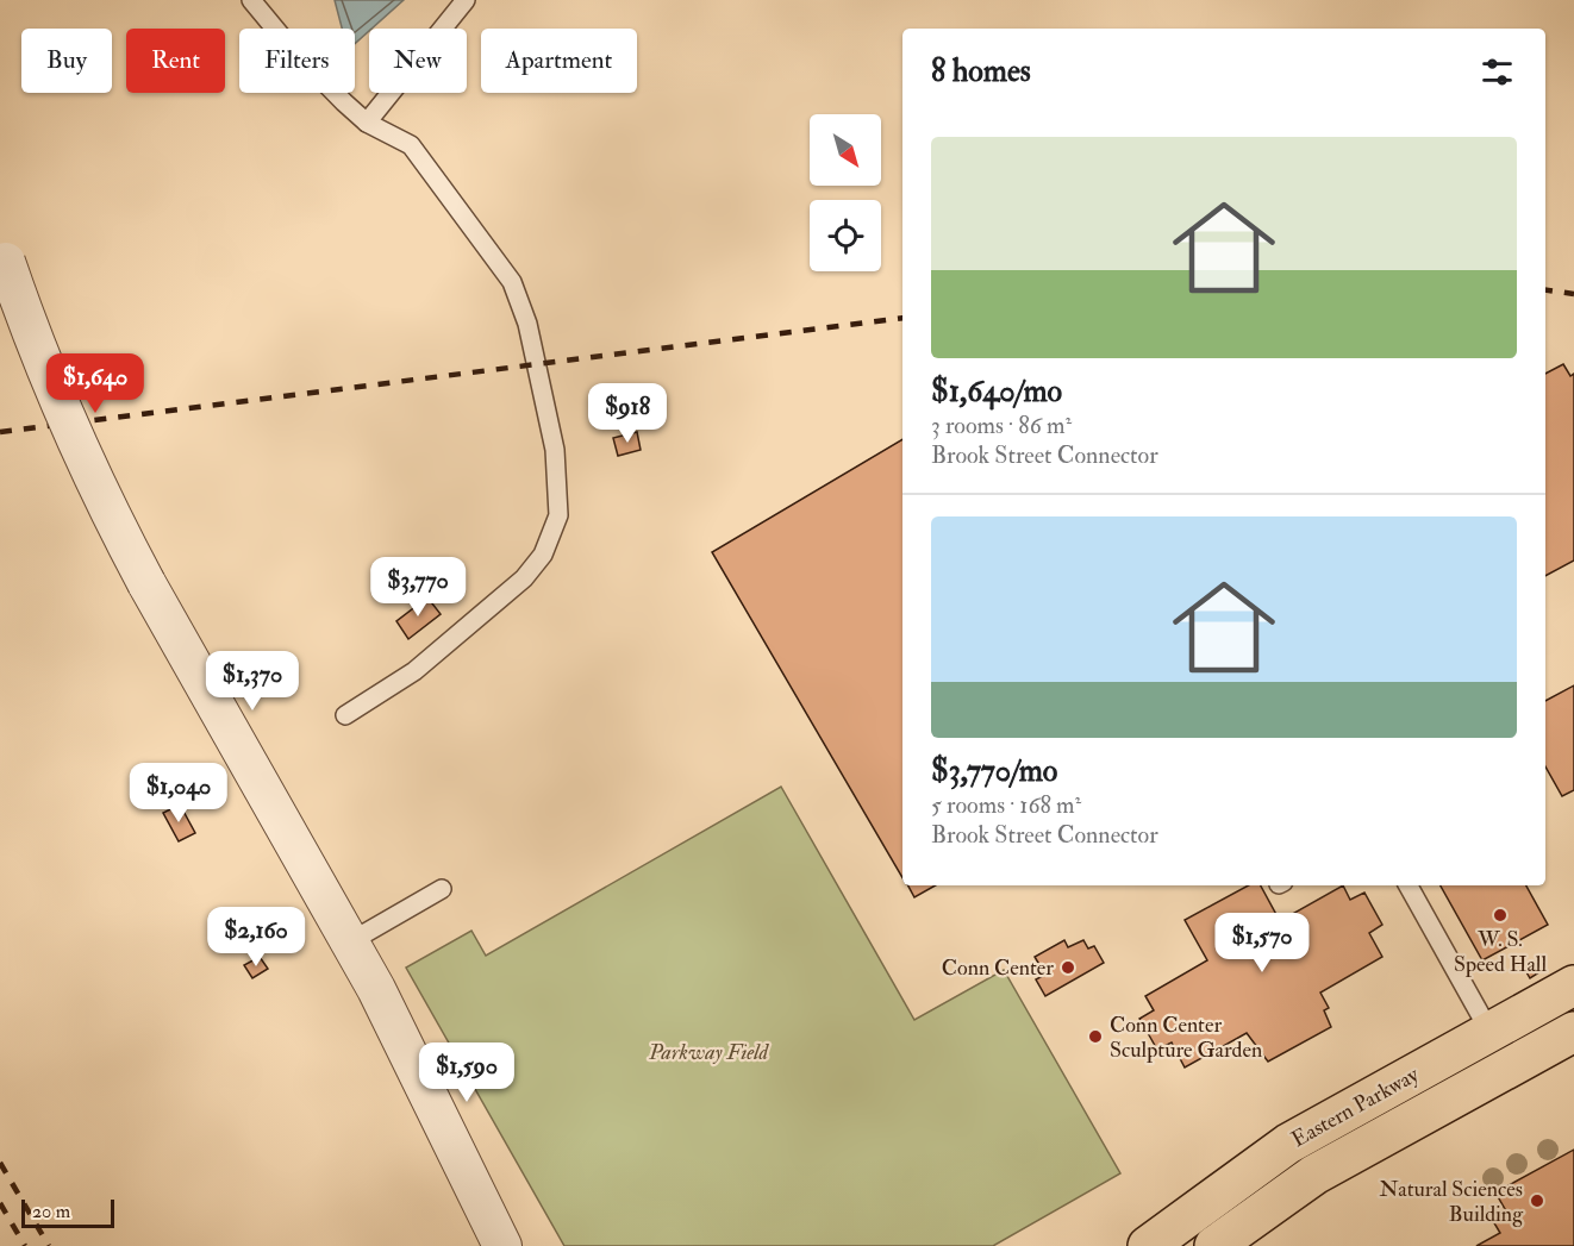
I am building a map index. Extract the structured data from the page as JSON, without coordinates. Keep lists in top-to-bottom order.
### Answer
{
  "streets": {
    "main road": ["Eastern Parkway"]
  },
  "parks": ["Parkway Field"],
  "places": [
    "W. S. Speed Hall",
    "Conn Center",
    "Conn Center Sculpture Garden",
    "Natural Sciences Building"
  ],
  "scale_bar": "20 m",
  "north": "bottom right",
  "page": {
    "chip": [
      "Buy",
      "Rent",
      "Filters",
      "New",
      "Apartment"
    ],
    "heading": "8 homes",
    "list": [
      {
        "name": "$1,640/mo",
        "note": "3 rooms · 86 m² · Brook Street Connector"
      },
      {
        "name": "$3,770/mo",
        "note": "5 rooms · 168 m² · Brook Street Connector"
      }
    ],
    "price": [
      "$1,640",
      "$918",
      "$3,770",
      "$1,370",
      "$1,040",
      "$2,160",
      "$1,570",
      "$1,590"
    ],
    "scale": "20 m"
  }
}
